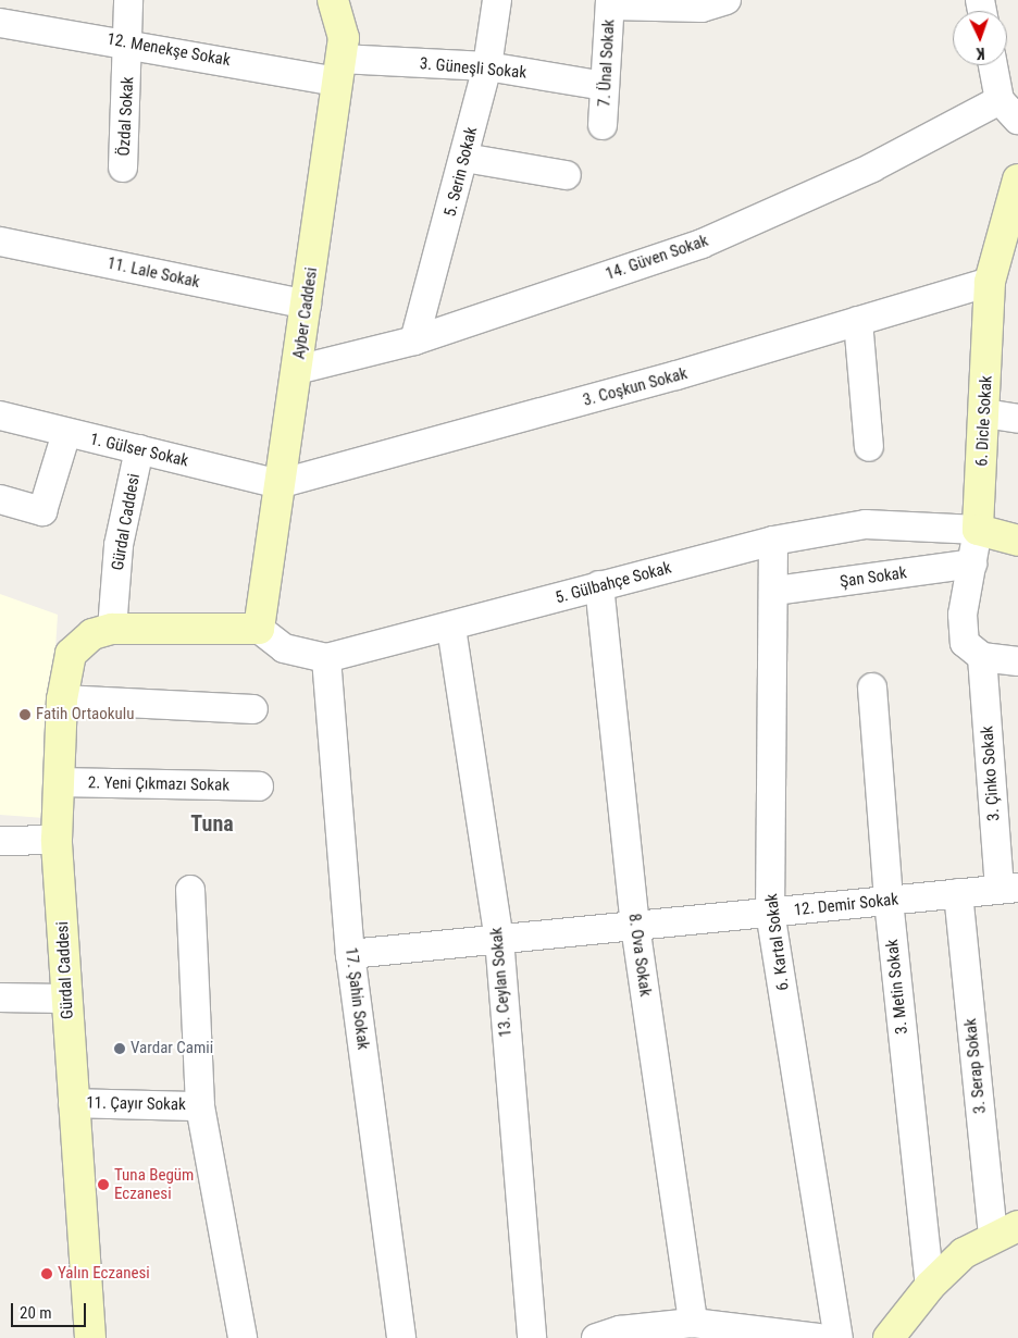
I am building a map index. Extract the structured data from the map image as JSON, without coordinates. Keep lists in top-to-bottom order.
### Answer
{
  "streets": {
    "main road": ["Ayber Caddesi", "6. Dicle Sokak", "Gürdal Caddesi"],
    "street": [
      "12. Menekşe Sokak",
      "7. Ünal Sokak",
      "3. Güneşli Sokak",
      "Özdal Sokak",
      "5. Serin Sokak",
      "14. Güven Sokak",
      "11. Lale Sokak",
      "3. Coşkun Sokak",
      "1. Gülser Sokak",
      "Şan Sokak",
      "5. Gülbahçe Sokak",
      "3. Çinko Sokak",
      "2. Yeni Çıkmazı Sokak",
      "12. Demir Sokak",
      "6. Kartal Sokak",
      "8. Ova Sokak",
      "13. Ceylan Sokak",
      "3. Metin Sokak",
      "17. Şahin Sokak",
      "3. Serap Sokak",
      "11. Çayır Sokak"
    ]
  },
  "crossings": [
    ["12. Menekşe Sokak", "3. Güneşli Sokak"],
    ["12. Menekşe Sokak", "Özdal Sokak"],
    ["12. Menekşe Sokak", "Ayber Caddesi"],
    ["7. Ünal Sokak", "3. Güneşli Sokak"],
    ["3. Güneşli Sokak", "5. Serin Sokak"],
    ["3. Güneşli Sokak", "Ayber Caddesi"],
    ["5. Serin Sokak", "14. Güven Sokak"],
    ["14. Güven Sokak", "Ayber Caddesi"],
    ["11. Lale Sokak", "Ayber Caddesi"],
    ["Ayber Caddesi", "3. Coşkun Sokak"],
    ["Ayber Caddesi", "1. Gülser Sokak"],
    ["Ayber Caddesi", "Gürdal Caddesi"],
    ["Ayber Caddesi", "5. Gülbahçe Sokak"],
    ["3. Coşkun Sokak", "6. Dicle Sokak"],
    ["3. Coşkun Sokak", "1. Gülser Sokak"],
    ["6. Dicle Sokak", "Şan Sokak"],
    ["6. Dicle Sokak", "5. Gülbahçe Sokak"],
    ["6. Dicle Sokak", "3. Çinko Sokak"],
    ["1. Gülser Sokak", "Gürdal Caddesi"],
    ["Gürdal Caddesi", "5. Gülbahçe Sokak"],
    ["Gürdal Caddesi", "2. Yeni Çıkmazı Sokak"],
    ["Gürdal Caddesi", "11. Çayır Sokak"],
    ["Şan Sokak", "6. Kartal Sokak"],
    ["5. Gülbahçe Sokak", "6. Kartal Sokak"],
    ["5. Gülbahçe Sokak", "8. Ova Sokak"],
    ["5. Gülbahçe Sokak", "13. Ceylan Sokak"],
    ["5. Gülbahçe Sokak", "17. Şahin Sokak"],
    ["3. Çinko Sokak", "12. Demir Sokak"],
    ["12. Demir Sokak", "6. Kartal Sokak"],
    ["12. Demir Sokak", "8. Ova Sokak"],
    ["12. Demir Sokak", "13. Ceylan Sokak"],
    ["12. Demir Sokak", "3. Metin Sokak"],
    ["12. Demir Sokak", "17. Şahin Sokak"],
    ["12. Demir Sokak", "3. Serap Sokak"]
  ],
  "districts": ["Tuna"],
  "places": [
    "Fatih Ortaokulu",
    "Vardar Camii",
    "Tuna Begüm Eczanesi",
    "Yalın Eczanesi"
  ],
  "scale_bar": "20 m",
  "north": "bottom"
}
